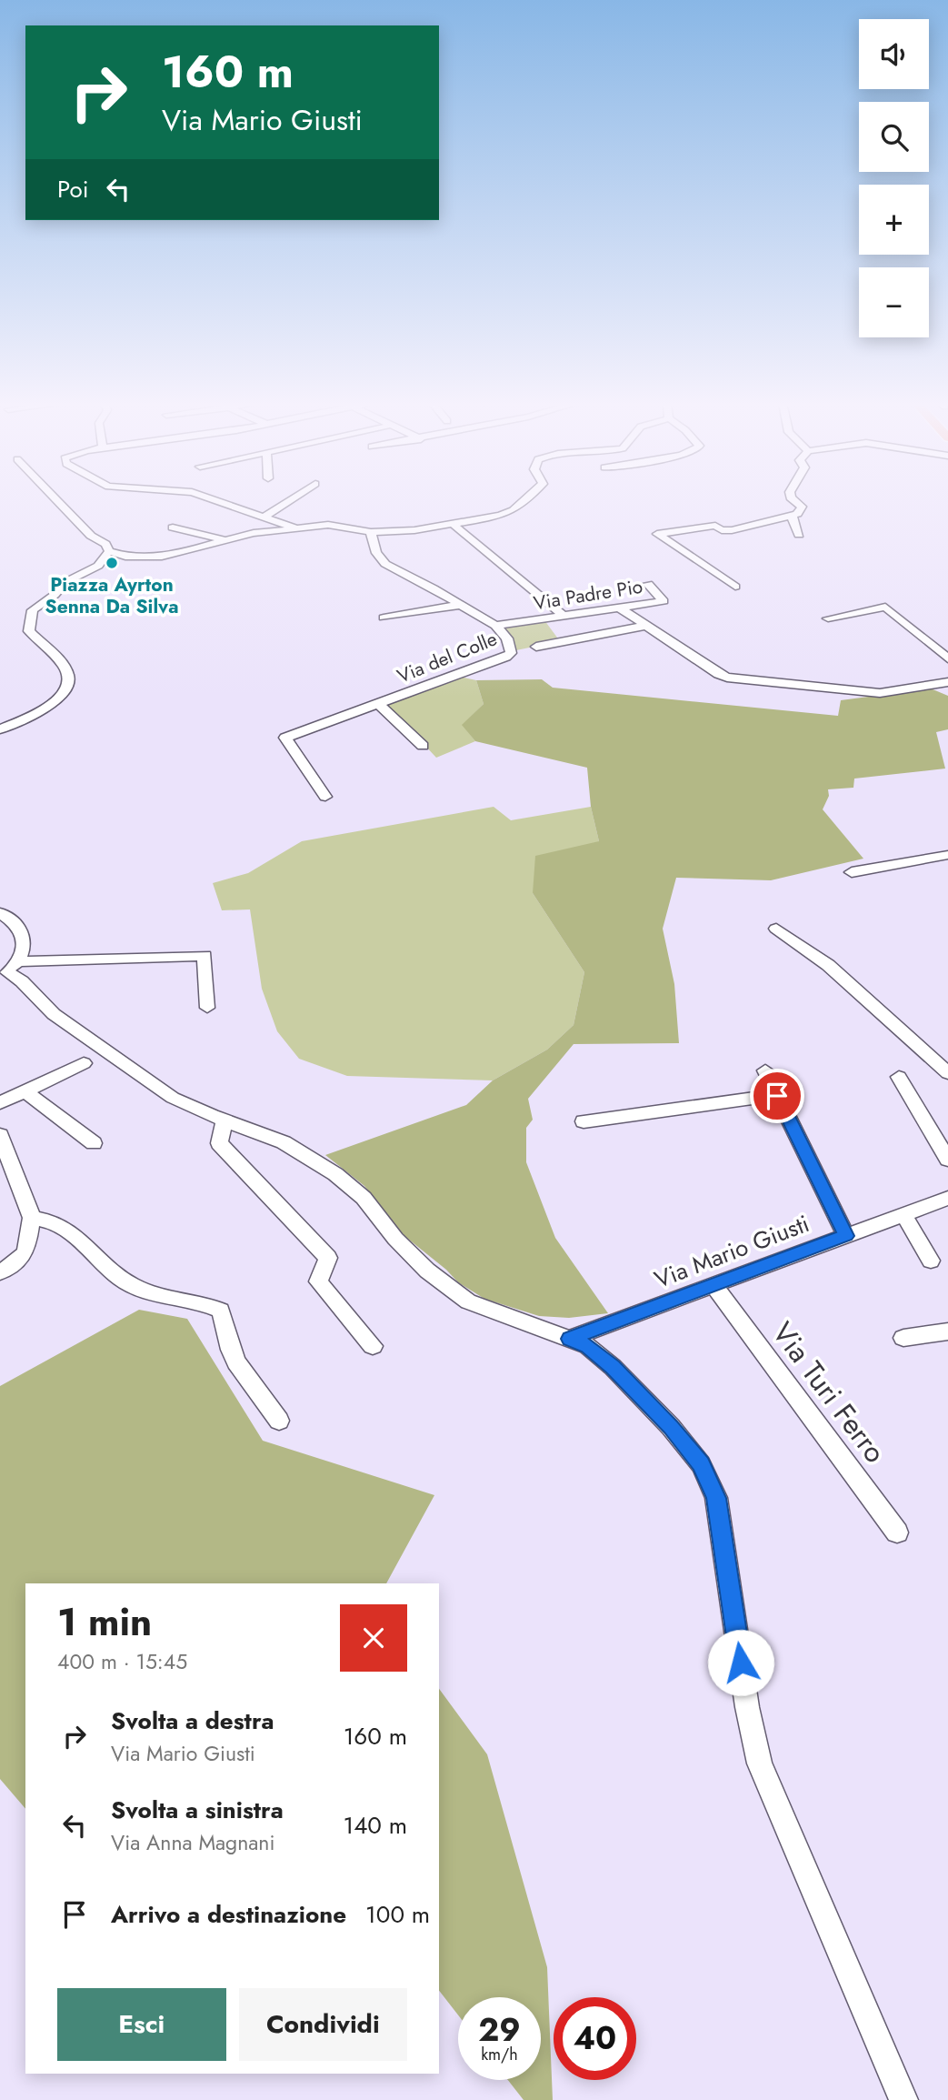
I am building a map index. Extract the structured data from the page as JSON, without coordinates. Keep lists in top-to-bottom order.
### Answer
{
  "streets": {
    "street": [
      "Via Padre Pio",
      "Via del Colle",
      "Via Mario Giusti",
      "Via Turi Ferro"
    ]
  },
  "crossings": [
    ["Via Padre Pio", "Via del Colle"],
    ["Via Mario Giusti", "Via Turi Ferro"]
  ],
  "places": ["Piazza Ayrton Senna Da Silva"],
  "page": {
    "map_buttons": ["+", "−"],
    "turn": ["160 m", "Via Mario Giusti"],
    "then": "Poi",
    "heading": ["1 min", "400 m · 15:45"],
    "list": [
      {
        "name": "Svolta a destra",
        "note": "Via Mario Giusti",
        "value": "160 m"
      },
      {
        "name": "Svolta a sinistra",
        "note": "Via Anna Magnani",
        "value": "140 m"
      },
      {
        "name": "Arrivo a destinazione",
        "value": "100 m"
      }
    ],
    "buttons": ["Esci", "Condividi"],
    "speed": "29 km/h",
    "limit": "40"
  }
}
